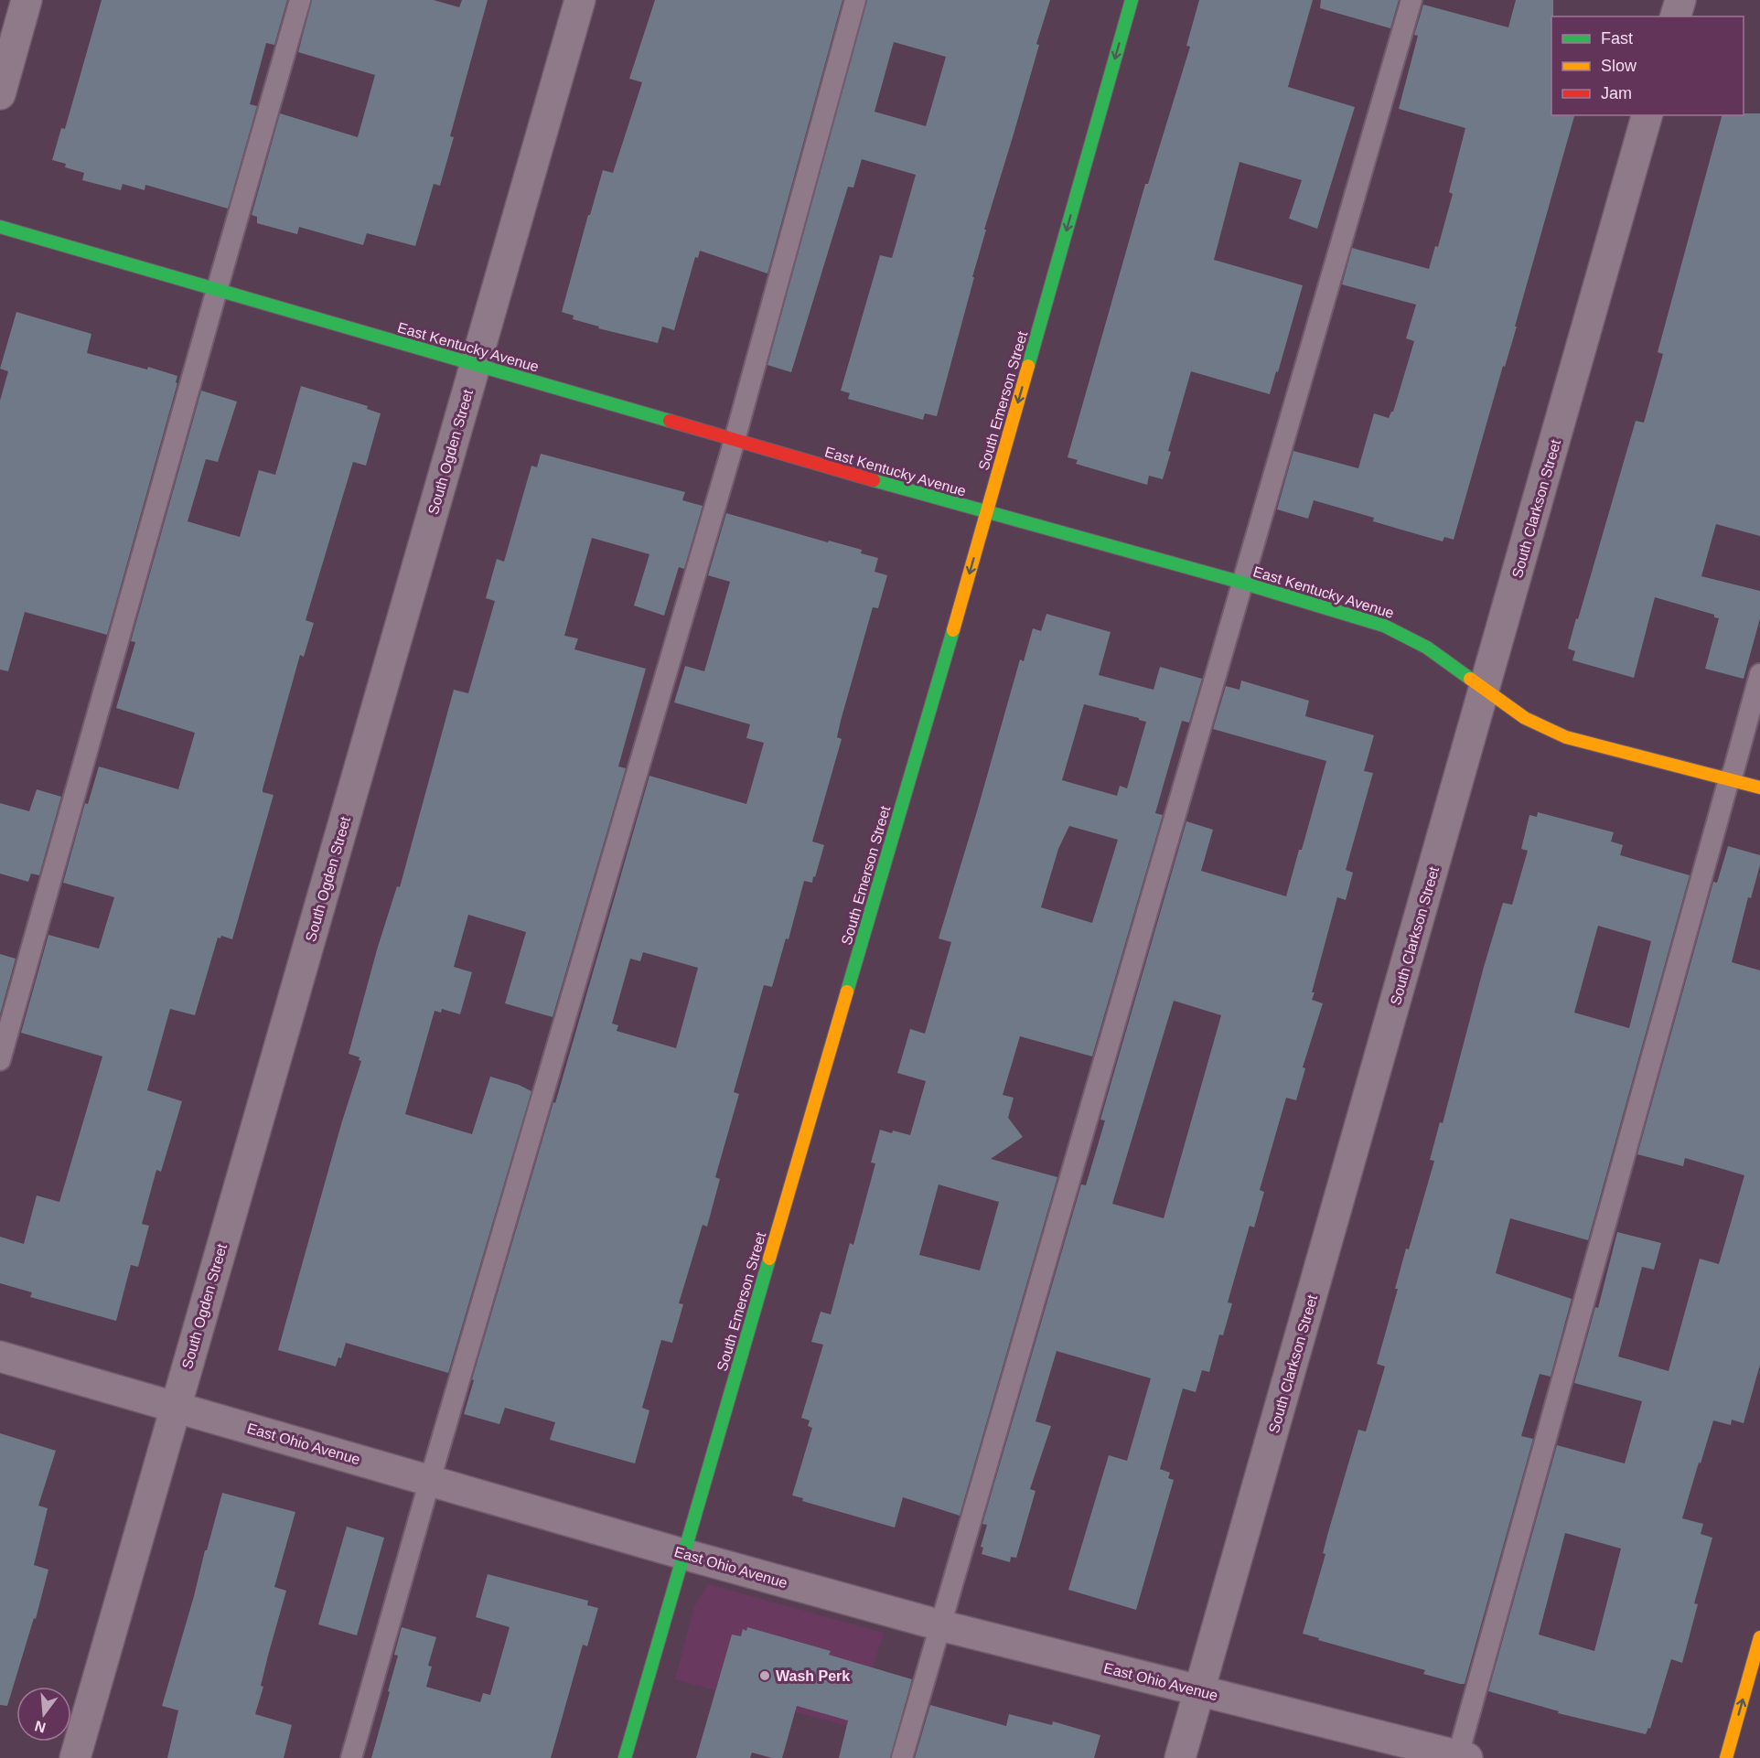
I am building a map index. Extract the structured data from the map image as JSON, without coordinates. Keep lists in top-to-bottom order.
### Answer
{
  "streets": {
    "street": [
      "East Kentucky Avenue",
      "South Emerson Street",
      "South Ogden Street",
      "South Clarkson Street",
      "East Ohio Avenue"
    ]
  },
  "crossings": [
    ["East Kentucky Avenue", "South Emerson Street"],
    ["East Kentucky Avenue", "South Ogden Street"],
    ["East Kentucky Avenue", "South Clarkson Street"],
    ["South Emerson Street", "East Ohio Avenue"],
    ["South Ogden Street", "East Ohio Avenue"],
    ["South Clarkson Street", "East Ohio Avenue"]
  ],
  "one_way": ["South Emerson Street"],
  "places": ["Wash Perk"],
  "legend": ["Fast", "Slow", "Jam"],
  "north": "bottom"
}
